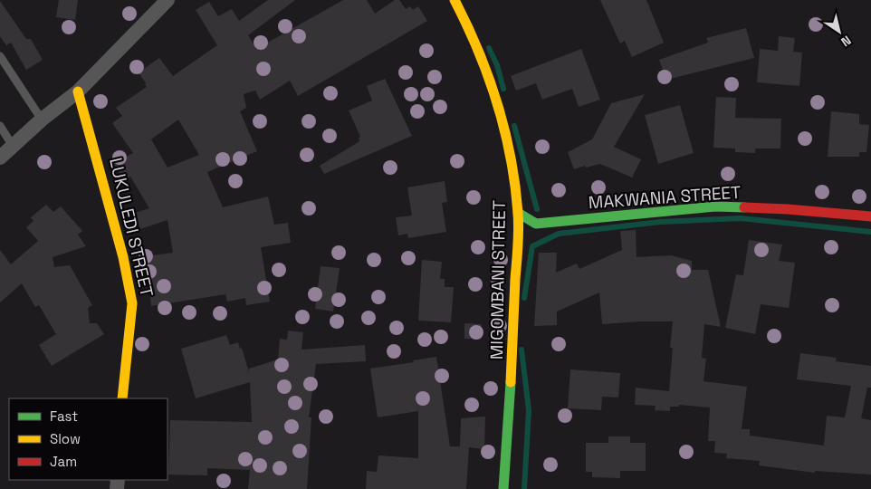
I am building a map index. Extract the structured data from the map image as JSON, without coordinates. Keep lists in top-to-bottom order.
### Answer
{
  "streets": {
    "street": ["MAKWANIA STREET", "LUKULEDI STREET", "MIGOMBANI STREET"]
  },
  "crossings": [
    ["MAKWANIA STREET", "MIGOMBANI STREET"]
  ],
  "legend": ["Fast", "Slow", "Jam"],
  "north": "bottom right"
}
